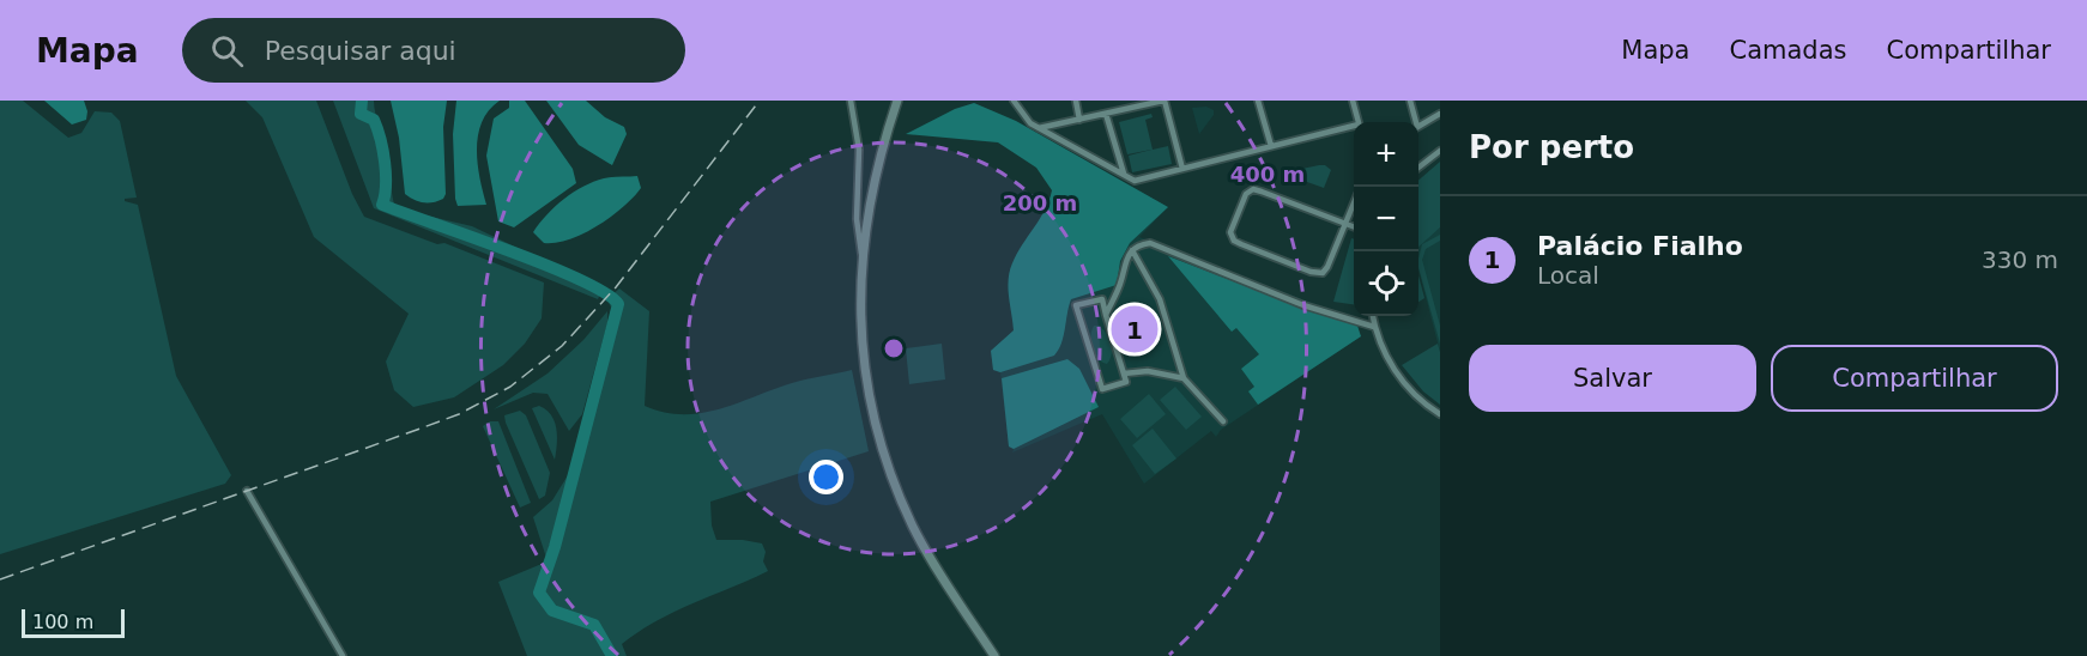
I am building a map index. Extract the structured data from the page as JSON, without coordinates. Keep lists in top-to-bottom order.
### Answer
{
  "scale_bar": "100 m",
  "page": {
    "header": "Mapa",
    "search": "Pesquisar aqui",
    "nav": ["Mapa", "Camadas", "Compartilhar"],
    "heading": "Por perto",
    "map_buttons": ["+", "−"],
    "list": [
      {
        "mark": "1",
        "name": "Palácio Fialho",
        "note": "Local",
        "value": "330 m"
      }
    ],
    "pins": "1",
    "buttons": ["Salvar", "Compartilhar"],
    "scale": "100 m"
  },
  "rings": ["400 m", "200 m"]
}
